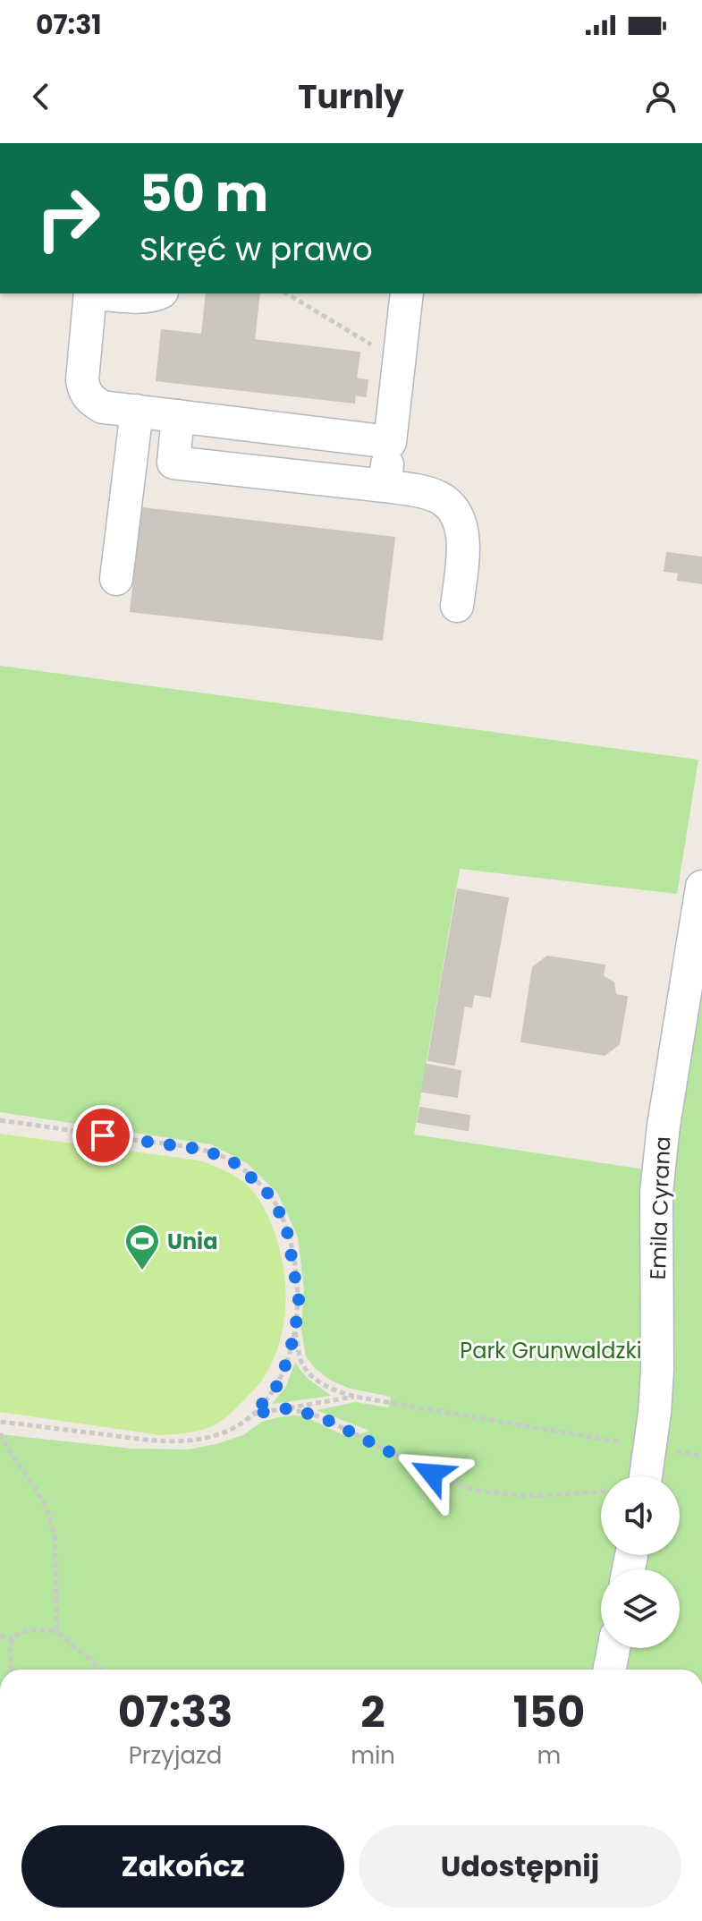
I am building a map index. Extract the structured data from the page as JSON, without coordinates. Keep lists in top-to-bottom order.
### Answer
{
  "streets": {
    "street": ["Emila Cyrana"]
  },
  "parks": ["Park Grunwaldzki"],
  "places": {
    "sports": ["Unia"]
  },
  "page": {
    "status": "07:31",
    "header": "Turnly",
    "turn": ["50 m", "Skręć w prawo"],
    "eta": [
      "07:33",
      "Przyjazd",
      "2",
      "min",
      "150",
      "m"
    ],
    "buttons": ["Zakończ", "Udostępnij"]
  }
}
